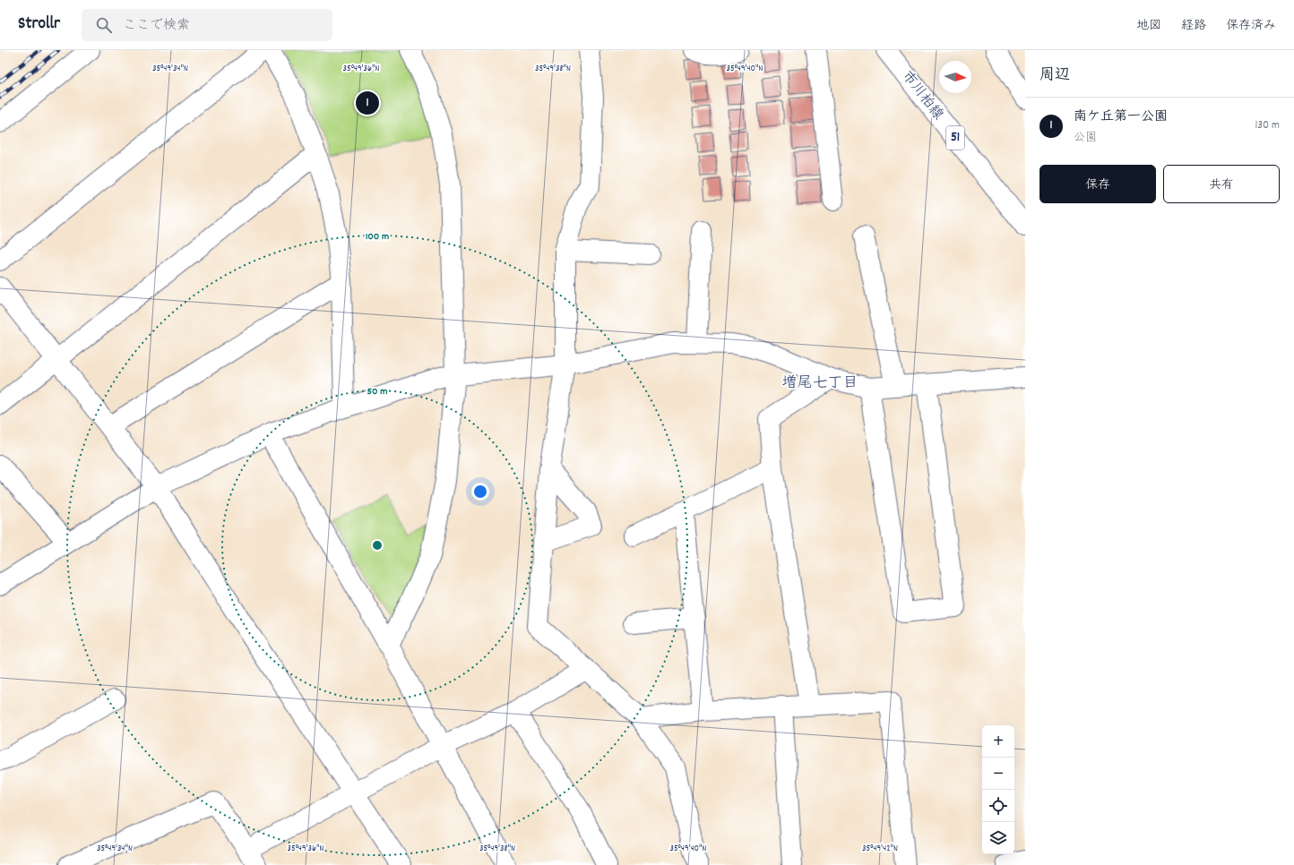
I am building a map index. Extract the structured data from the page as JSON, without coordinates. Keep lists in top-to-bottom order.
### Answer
{
  "streets": {
    "street": ["市川柏線", "51"]
  },
  "districts": ["増尾七丁目"],
  "north": "right",
  "page": {
    "header": "Strollr",
    "search": "ここで検索",
    "nav": ["地図", "経路", "保存済み"],
    "heading": "周辺",
    "pins": "1",
    "list": [
      {
        "mark": "1",
        "name": "南ケ丘第一公園",
        "note": "公園",
        "value": "130 m"
      }
    ],
    "buttons": ["保存", "共有"],
    "map_buttons": ["+", "−"]
  },
  "coordinates": [
    "35°49'34\"N",
    "35°49'36\"N",
    "35°49'38\"N",
    "35°49'40\"N",
    "35°49'42\"N"
  ],
  "rings": ["100 m", "50 m"]
}
